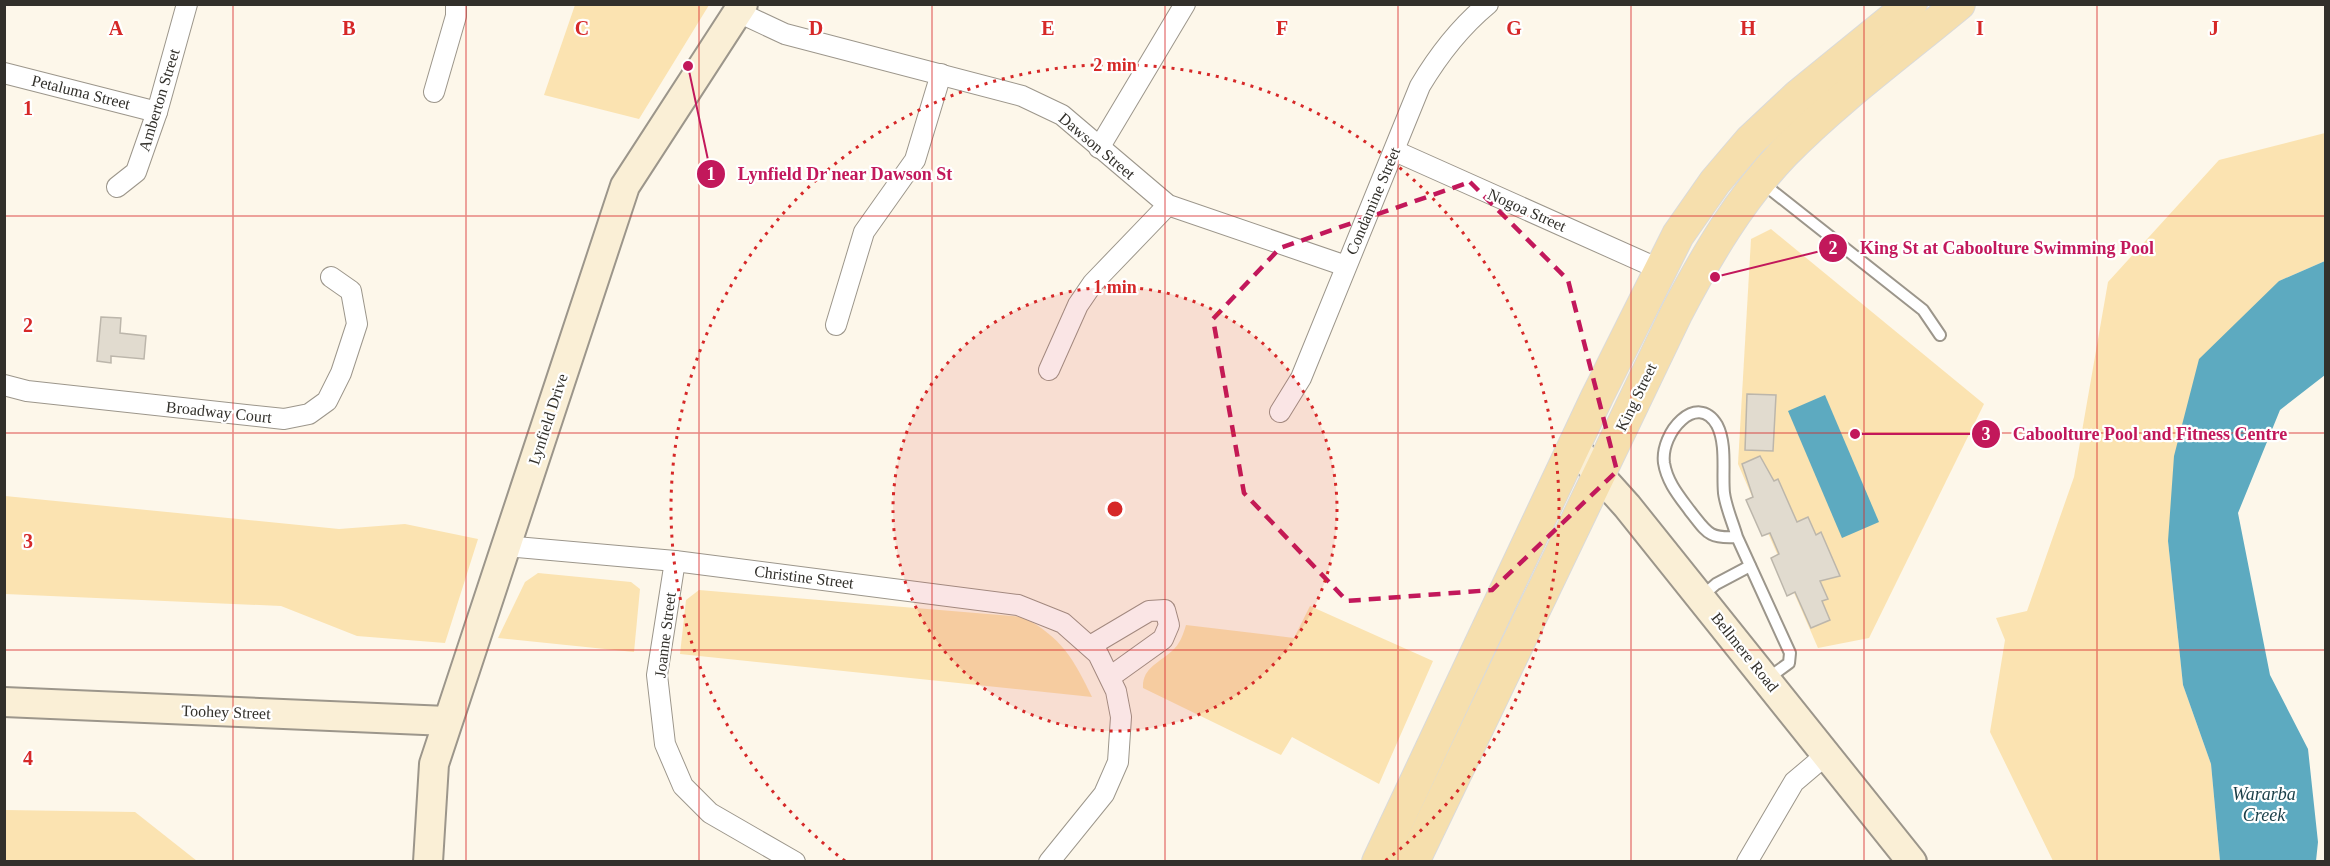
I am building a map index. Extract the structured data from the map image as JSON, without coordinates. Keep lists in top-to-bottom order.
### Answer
{
  "streets": {
    "main road": ["King Street"],
    "street": [
      "Petaluma Street",
      "Amberton Street",
      "Dawson Street",
      "Condamine Street",
      "Nogoa Street",
      "Broadway Court",
      "Lynfield Drive",
      "Christine Street",
      "Joanne Street",
      "Bellmere Road",
      "Toohey Street"
    ]
  },
  "crossings": [
    ["Petaluma Street", "Amberton Street"],
    ["Dawson Street", "Condamine Street"],
    ["Dawson Street", "Lynfield Drive"],
    ["Condamine Street", "Nogoa Street"],
    ["King Street", "Bellmere Road"],
    ["Lynfield Drive", "Christine Street"],
    ["Lynfield Drive", "Toohey Street"],
    ["Christine Street", "Joanne Street"]
  ],
  "water": ["Wararba Creek"],
  "places": ["Lynfield Dr near Dawson St", "King St at Caboolture Swimming Pool", "Caboolture Pool and Fitness Centre"],
  "grid": {
    "columns": [
      "A",
      "B",
      "C",
      "D",
      "E",
      "F",
      "G",
      "H",
      "I",
      "J"
    ],
    "rows": [
      "1",
      "2",
      "3",
      "4"
    ]
  },
  "rings": ["2 min", "1 min"]
}
